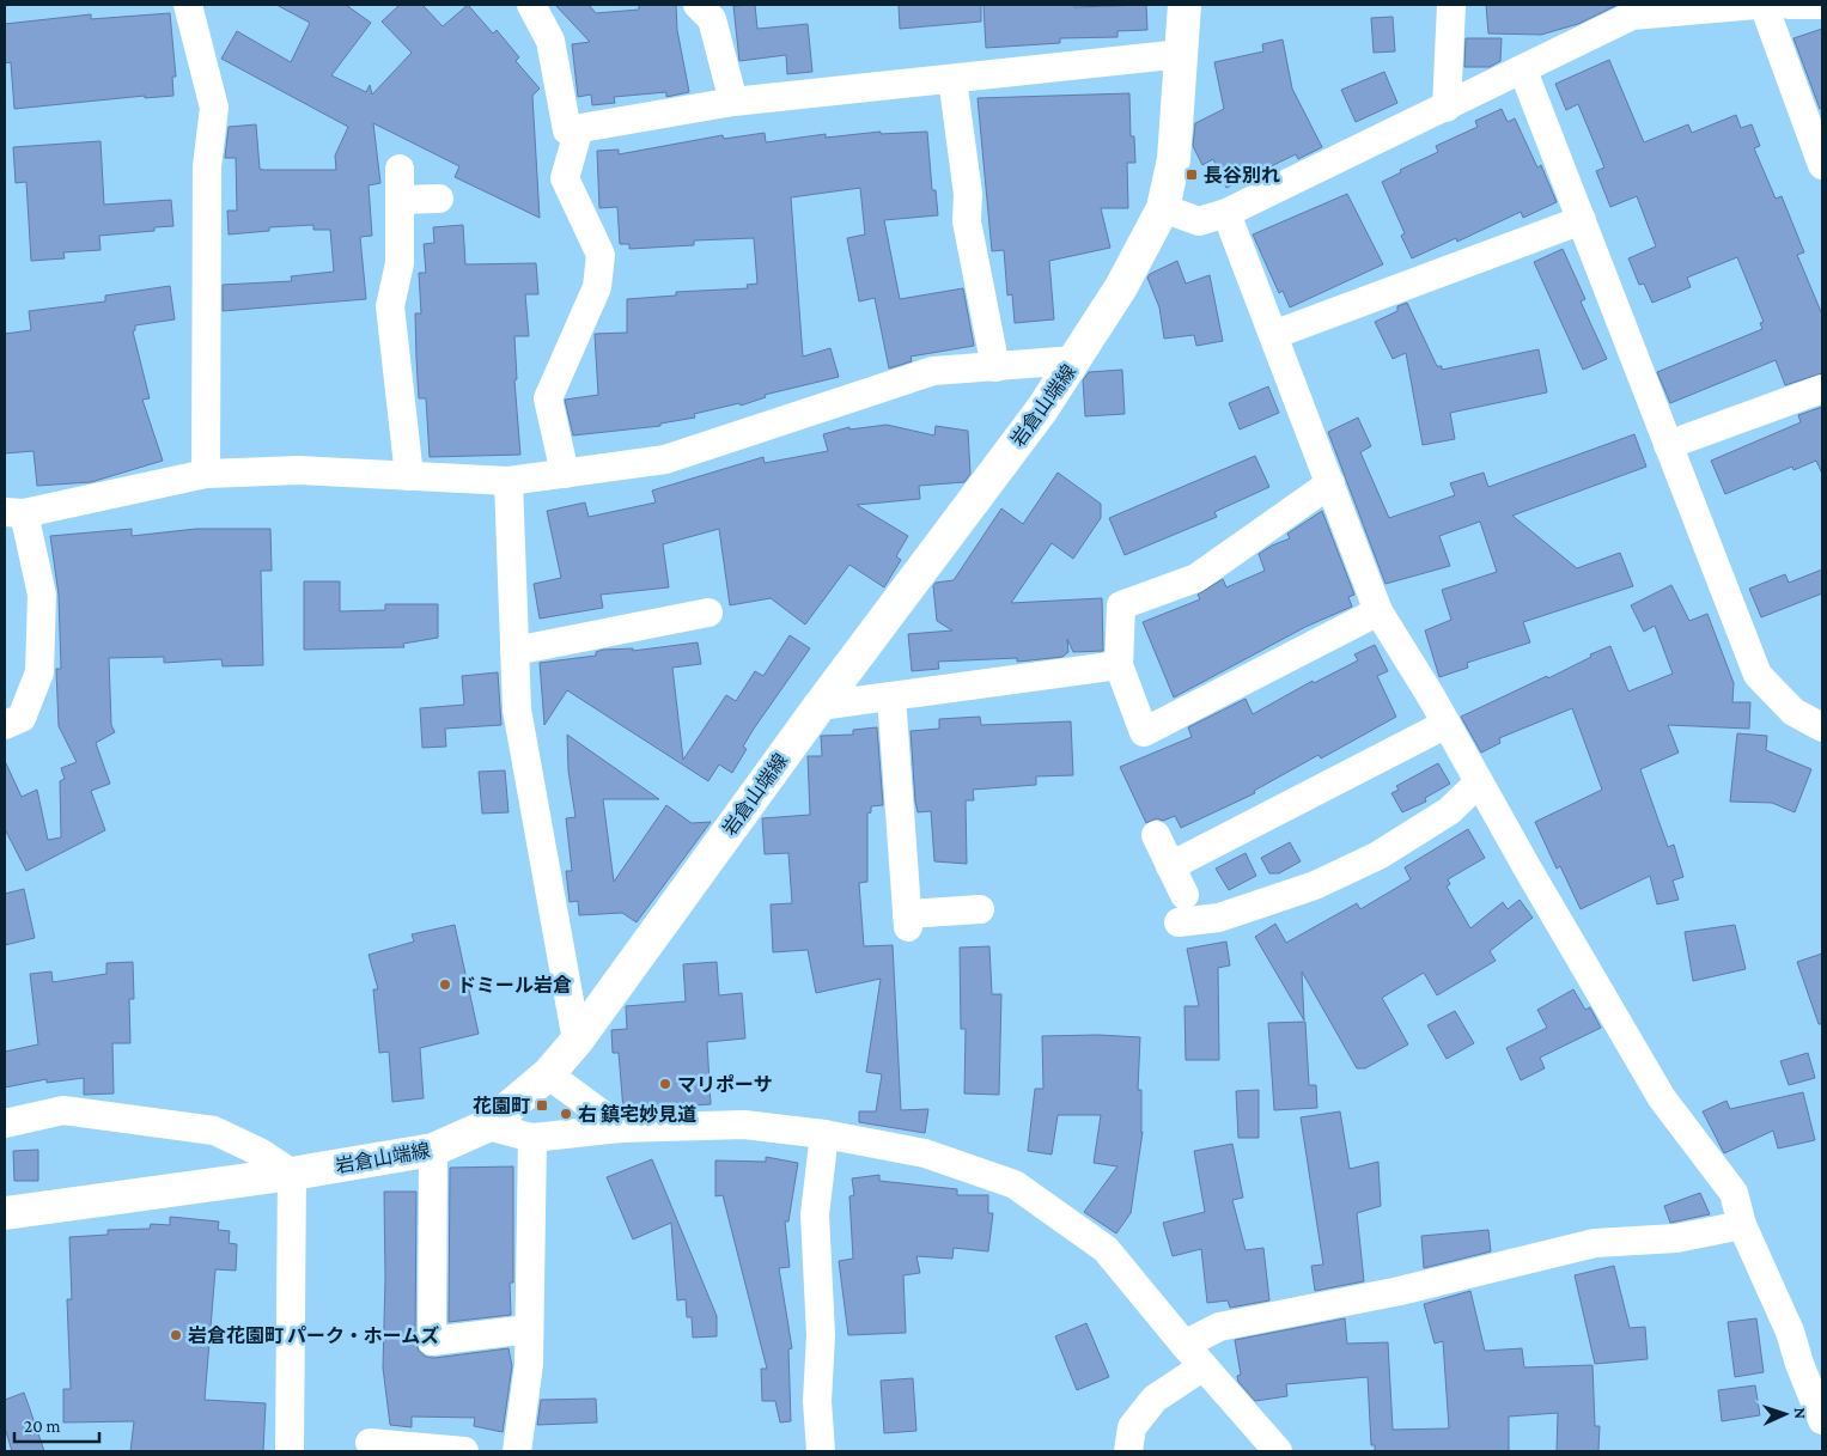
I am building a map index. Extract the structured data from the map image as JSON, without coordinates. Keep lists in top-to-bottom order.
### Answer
{
  "streets": {
    "main road": ["岩倉山端線"]
  },
  "places": {
    "transit": ["長谷別れ", "花園町"],
    "other": [
      "ドミール岩倉",
      "マリポーサ",
      "右 鎮宅妙見道",
      "岩倉花園町 パーク・ホームズ"
    ]
  },
  "scale_bar": "20 m",
  "north": "right"
}
